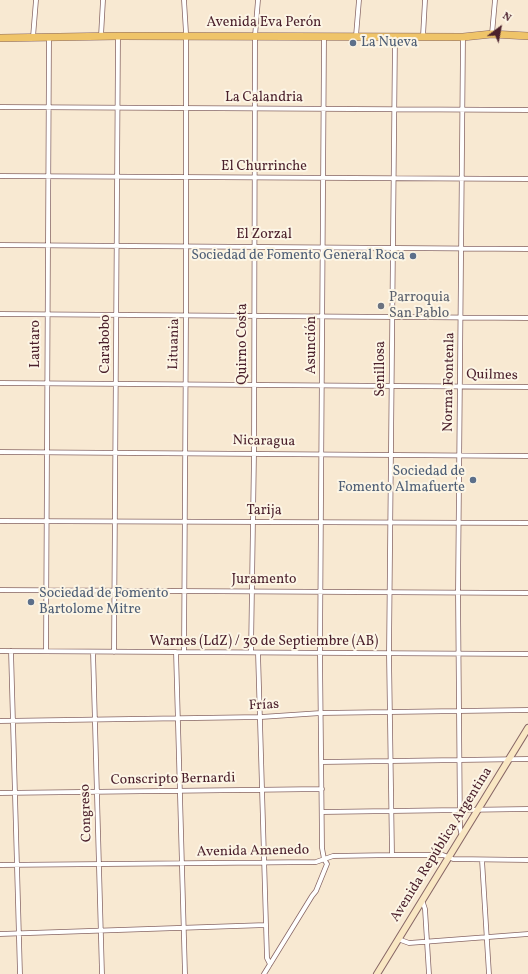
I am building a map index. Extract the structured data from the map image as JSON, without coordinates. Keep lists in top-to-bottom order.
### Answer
{
  "streets": {
    "main road": ["Avenida Eva Perón", "Avenida República Argentina"],
    "street": [
      "La Calandria",
      "El Churrinche",
      "El Zorzal",
      "Lautaro",
      "Carabobo",
      "Lituania",
      "Quirno Costa",
      "Asunción",
      "Senillosa",
      "Quilmes",
      "Norma Fontenla",
      "Nicaragua",
      "Tarija",
      "Juramento",
      "Warnes (LdZ) / 30 de Septiembre (AB)",
      "Frías",
      "Conscripto Bernardi",
      "Congreso",
      "Avenida Amenedo"
    ]
  },
  "crossings": [
    ["Avenida Eva Perón", "Lautaro"],
    ["Avenida Eva Perón", "Carabobo"],
    ["Avenida Eva Perón", "Lituania"],
    ["Avenida Eva Perón", "Quirno Costa"],
    ["Avenida Eva Perón", "Asunción"],
    ["Avenida Eva Perón", "Senillosa"],
    ["Avenida Eva Perón", "Norma Fontenla"],
    ["La Calandria", "Lautaro"],
    ["La Calandria", "Carabobo"],
    ["La Calandria", "Lituania"],
    ["La Calandria", "Quirno Costa"],
    ["La Calandria", "Asunción"],
    ["La Calandria", "Senillosa"],
    ["La Calandria", "Norma Fontenla"],
    ["El Churrinche", "Lautaro"],
    ["El Churrinche", "Carabobo"],
    ["El Churrinche", "Lituania"],
    ["El Churrinche", "Quirno Costa"],
    ["El Churrinche", "Asunción"],
    ["El Churrinche", "Senillosa"],
    ["El Churrinche", "Norma Fontenla"],
    ["El Zorzal", "Lautaro"],
    ["El Zorzal", "Carabobo"],
    ["El Zorzal", "Lituania"],
    ["El Zorzal", "Quirno Costa"],
    ["El Zorzal", "Asunción"],
    ["El Zorzal", "Senillosa"],
    ["El Zorzal", "Norma Fontenla"],
    ["Lautaro", "Quilmes"],
    ["Lautaro", "Nicaragua"],
    ["Lautaro", "Tarija"],
    ["Lautaro", "Juramento"],
    ["Lautaro", "Warnes (LdZ) / 30 de Septiembre (AB)"],
    ["Carabobo", "Quilmes"],
    ["Carabobo", "Nicaragua"],
    ["Carabobo", "Tarija"],
    ["Carabobo", "Juramento"],
    ["Carabobo", "Warnes (LdZ) / 30 de Septiembre (AB)"],
    ["Lituania", "Quilmes"],
    ["Lituania", "Nicaragua"],
    ["Lituania", "Tarija"],
    ["Lituania", "Juramento"],
    ["Lituania", "Warnes (LdZ) / 30 de Septiembre (AB)"],
    ["Quirno Costa", "Quilmes"],
    ["Quirno Costa", "Nicaragua"],
    ["Quirno Costa", "Tarija"],
    ["Quirno Costa", "Juramento"],
    ["Quirno Costa", "Warnes (LdZ) / 30 de Septiembre (AB)"],
    ["Asunción", "Quilmes"],
    ["Asunción", "Nicaragua"],
    ["Asunción", "Tarija"],
    ["Asunción", "Juramento"],
    ["Asunción", "Warnes (LdZ) / 30 de Septiembre (AB)"],
    ["Asunción", "Frías"],
    ["Asunción", "Conscripto Bernardi"],
    ["Asunción", "Avenida Amenedo"],
    ["Senillosa", "Quilmes"],
    ["Senillosa", "Nicaragua"],
    ["Senillosa", "Tarija"],
    ["Senillosa", "Juramento"],
    ["Senillosa", "Warnes (LdZ) / 30 de Septiembre (AB)"],
    ["Senillosa", "Frías"],
    ["Senillosa", "Avenida Amenedo"],
    ["Quilmes", "Norma Fontenla"],
    ["Norma Fontenla", "Nicaragua"],
    ["Norma Fontenla", "Tarija"],
    ["Norma Fontenla", "Juramento"],
    ["Norma Fontenla", "Warnes (LdZ) / 30 de Septiembre (AB)"],
    ["Norma Fontenla", "Frías"],
    ["Norma Fontenla", "Avenida República Argentina"],
    ["Warnes (LdZ) / 30 de Septiembre (AB)", "Congreso"],
    ["Frías", "Congreso"],
    ["Conscripto Bernardi", "Congreso"],
    ["Congreso", "Avenida Amenedo"],
    ["Avenida República Argentina", "Avenida Amenedo"]
  ],
  "places": [
    "La Nueva",
    "Sociedad de Fomento General Roca",
    "Parroquia San Pablo",
    "Sociedad de Fomento Almafuerte",
    "Sociedad de Fomento Bartolome Mitre"
  ],
  "north": "top right"
}
